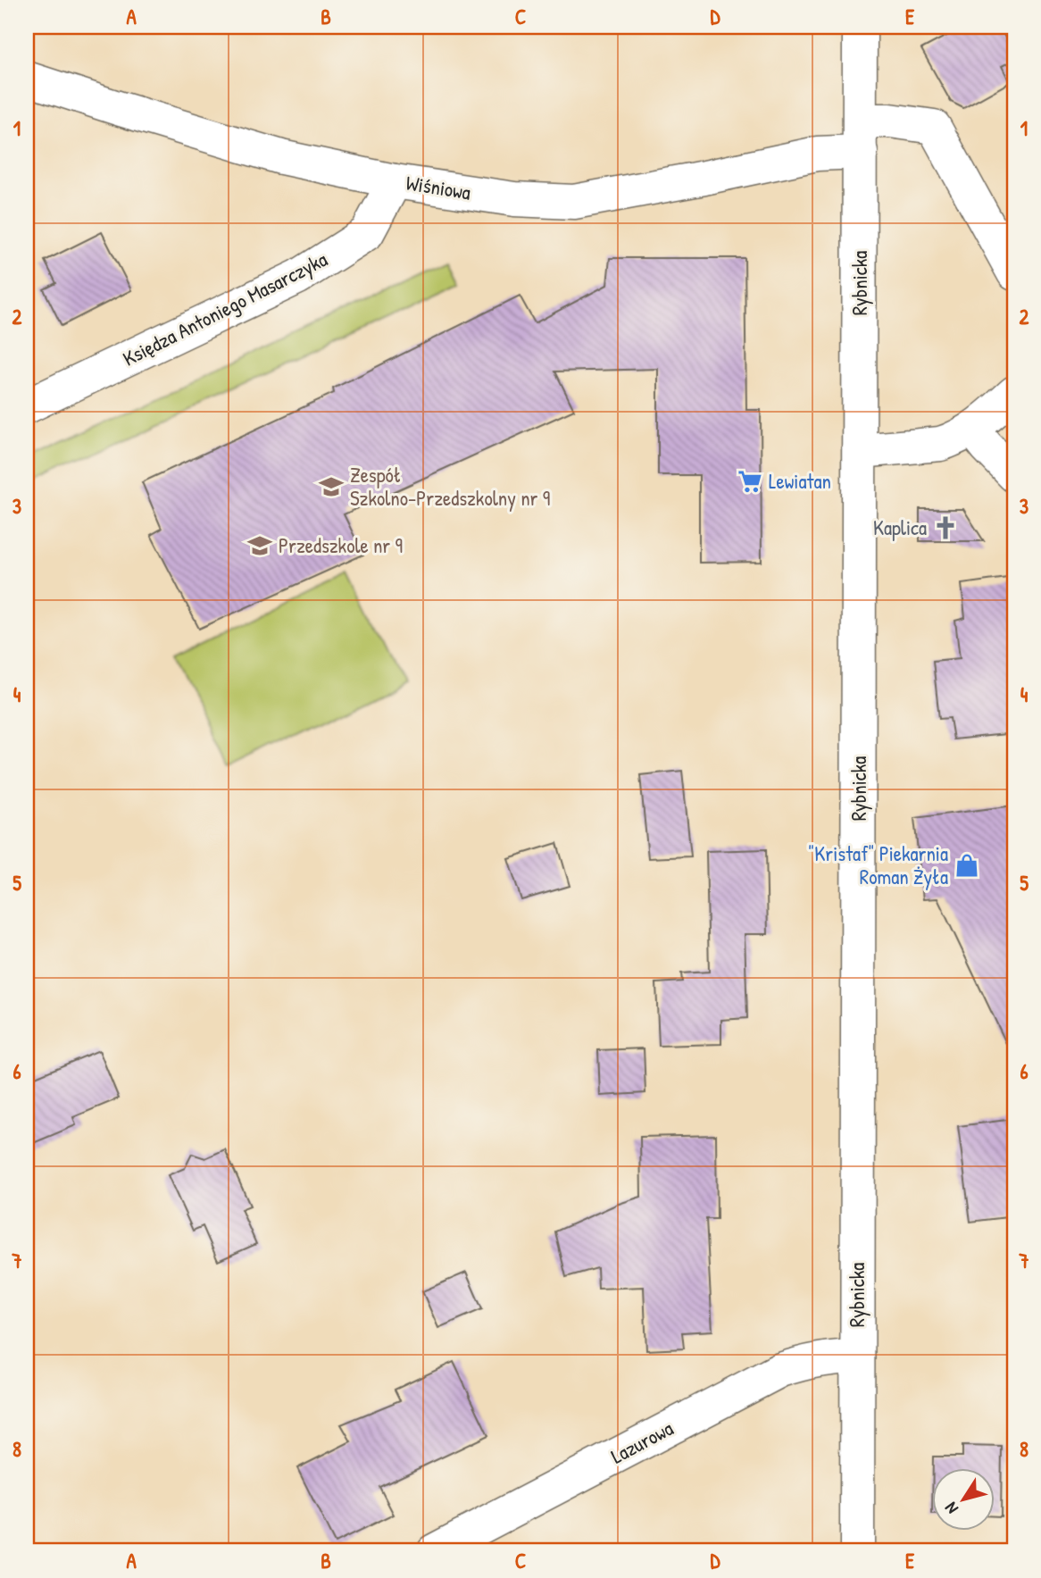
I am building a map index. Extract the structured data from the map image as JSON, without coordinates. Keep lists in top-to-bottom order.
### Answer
{
  "streets": {
    "street": [
      "Wiśniowa",
      "Rybnicka",
      "Księdza Antoniego Masarczyka",
      "Lazurowa"
    ]
  },
  "crossings": [
    ["Wiśniowa", "Rybnicka"],
    ["Wiśniowa", "Księdza Antoniego Masarczyka"],
    ["Rybnicka", "Lazurowa"]
  ],
  "places": {
    "supermarket": ["Lewiatan"],
    "school or university": ["Zespół Szkolno-Przedszkolny nr 9", "Przedszkole nr 9"],
    "church": ["Kaplica"],
    "shop": ["\"Kristaf\" Piekarnia Roman Żyła"]
  },
  "north": "bottom left",
  "grid": {
    "columns": [
      "A",
      "B",
      "C",
      "D",
      "E"
    ],
    "rows": [
      "1",
      "2",
      "3",
      "4",
      "5",
      "6",
      "7",
      "8"
    ]
  }
}
